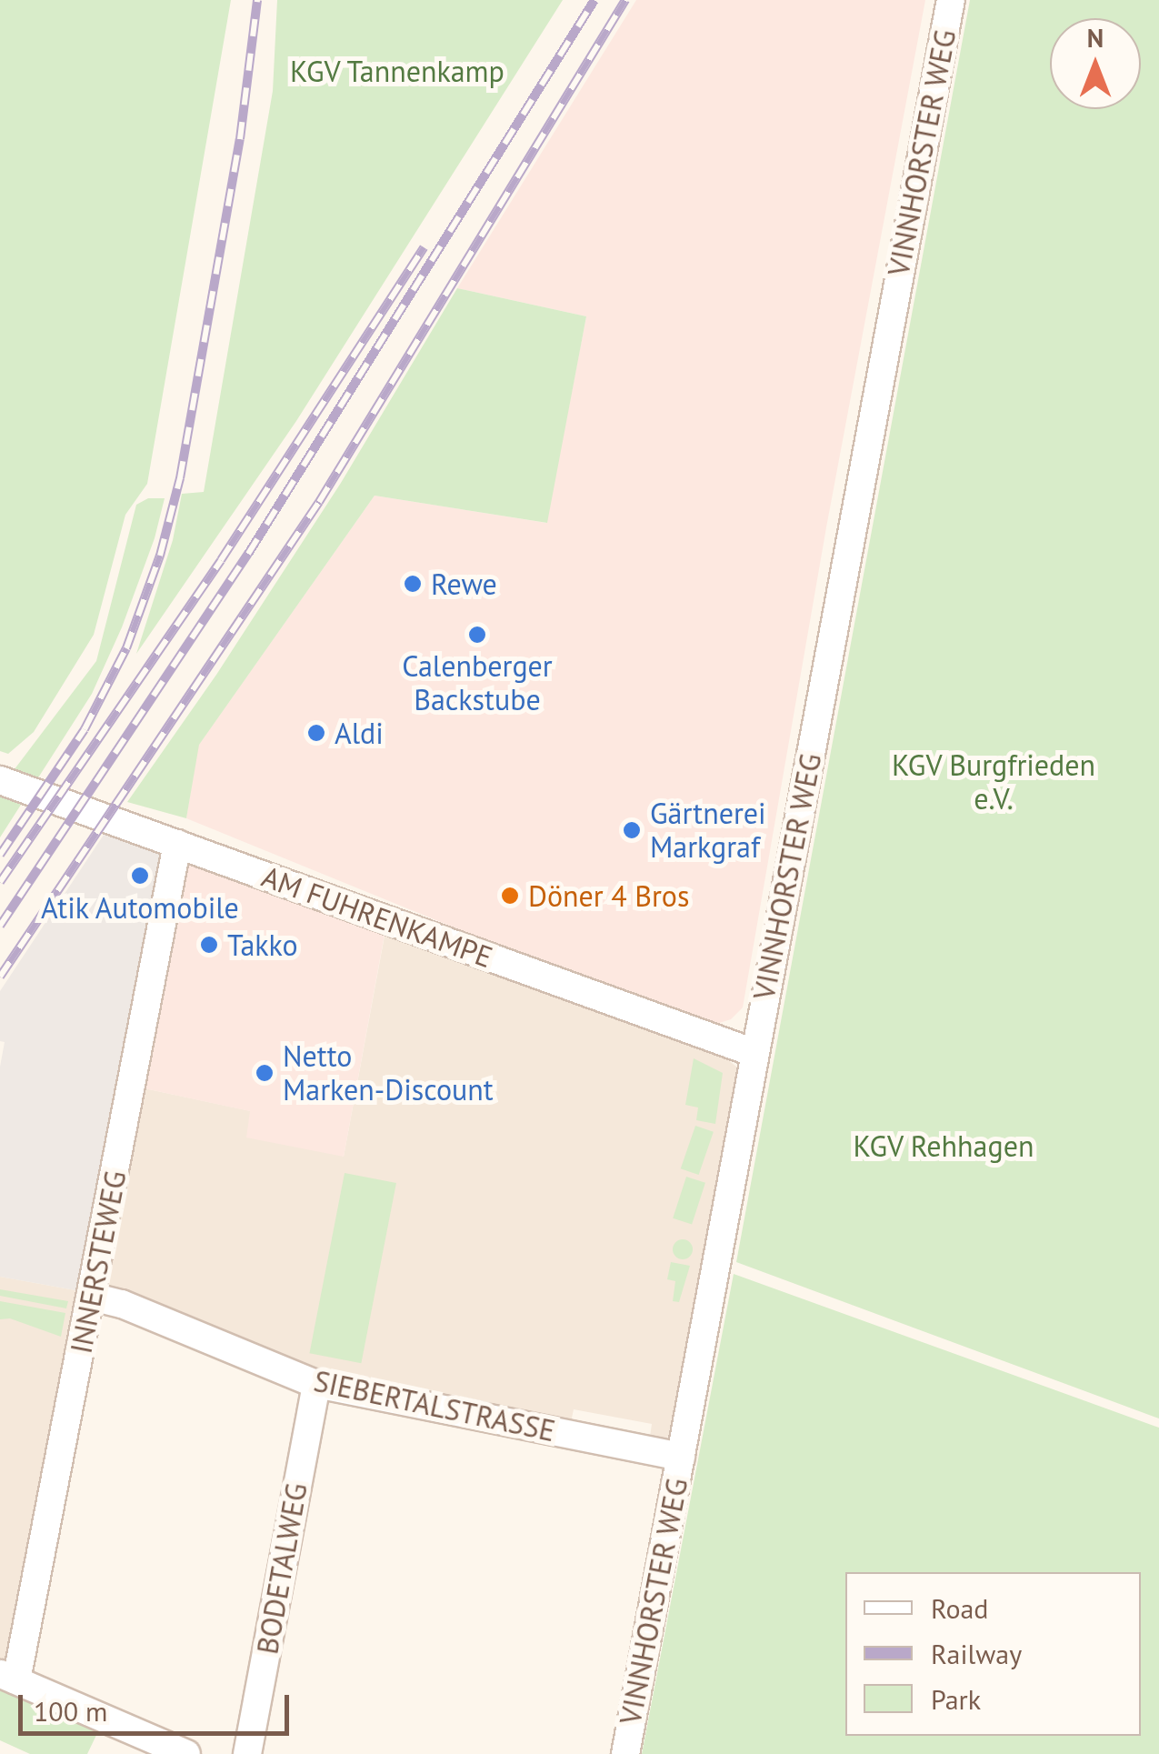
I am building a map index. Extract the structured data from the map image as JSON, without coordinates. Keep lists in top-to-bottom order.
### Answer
{
  "streets": {
    "street": [
      "VINNHORSTER WEG",
      "AM FUHRENKAMPE",
      "INNERSTEWEG",
      "SIEBERTALSTRASSE",
      "BODETALWEG"
    ]
  },
  "crossings": [
    ["VINNHORSTER WEG", "AM FUHRENKAMPE"],
    ["VINNHORSTER WEG", "SIEBERTALSTRASSE"],
    ["AM FUHRENKAMPE", "INNERSTEWEG"],
    ["INNERSTEWEG", "SIEBERTALSTRASSE"],
    ["SIEBERTALSTRASSE", "BODETALWEG"]
  ],
  "parks": ["KGV Tannenkamp", "KGV Burgfrieden e.V.", "KGV Rehhagen"],
  "places": [
    "Rewe",
    "Calenberger Backstube",
    "Aldi",
    "Gärtnerei Markgraf",
    "Atik Automobile",
    "Döner 4 Bros",
    "Takko",
    "Netto Marken-Discount"
  ],
  "legend": ["Road", "Railway", "Park"],
  "scale_bar": "100 m",
  "north": "top"
}
